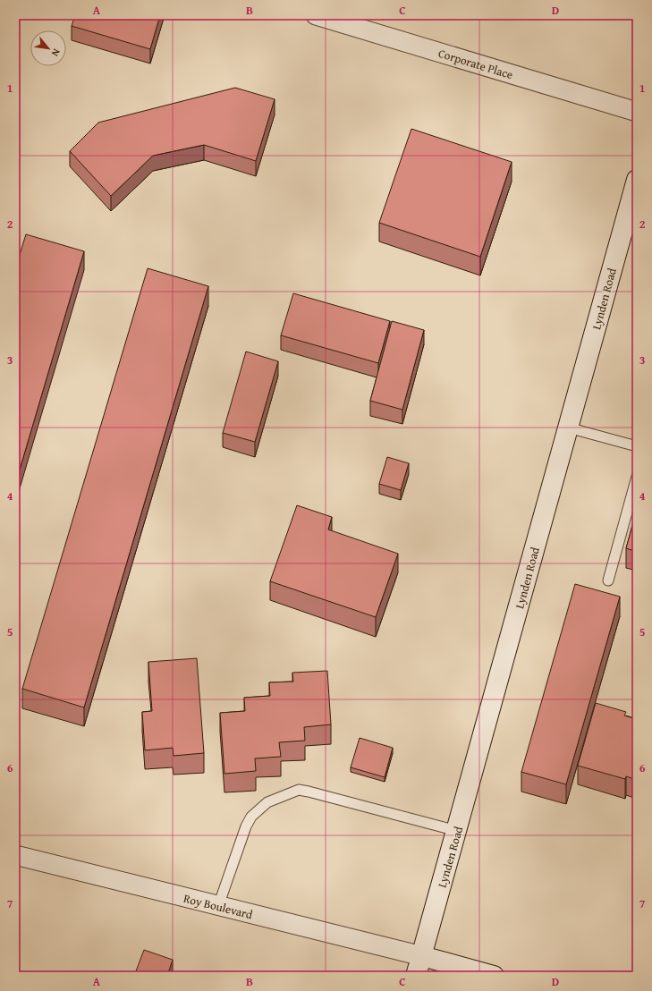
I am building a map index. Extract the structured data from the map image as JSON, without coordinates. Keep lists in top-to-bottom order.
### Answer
{
  "streets": {
    "main road": ["Lynden Road"],
    "street": ["Corporate Place", "Roy Boulevard"]
  },
  "crossings": [
    ["Lynden Road", "Roy Boulevard"]
  ],
  "north": "bottom right",
  "grid": {
    "columns": [
      "A",
      "B",
      "C",
      "D"
    ],
    "rows": [
      "1",
      "2",
      "3",
      "4",
      "5",
      "6",
      "7"
    ]
  }
}
